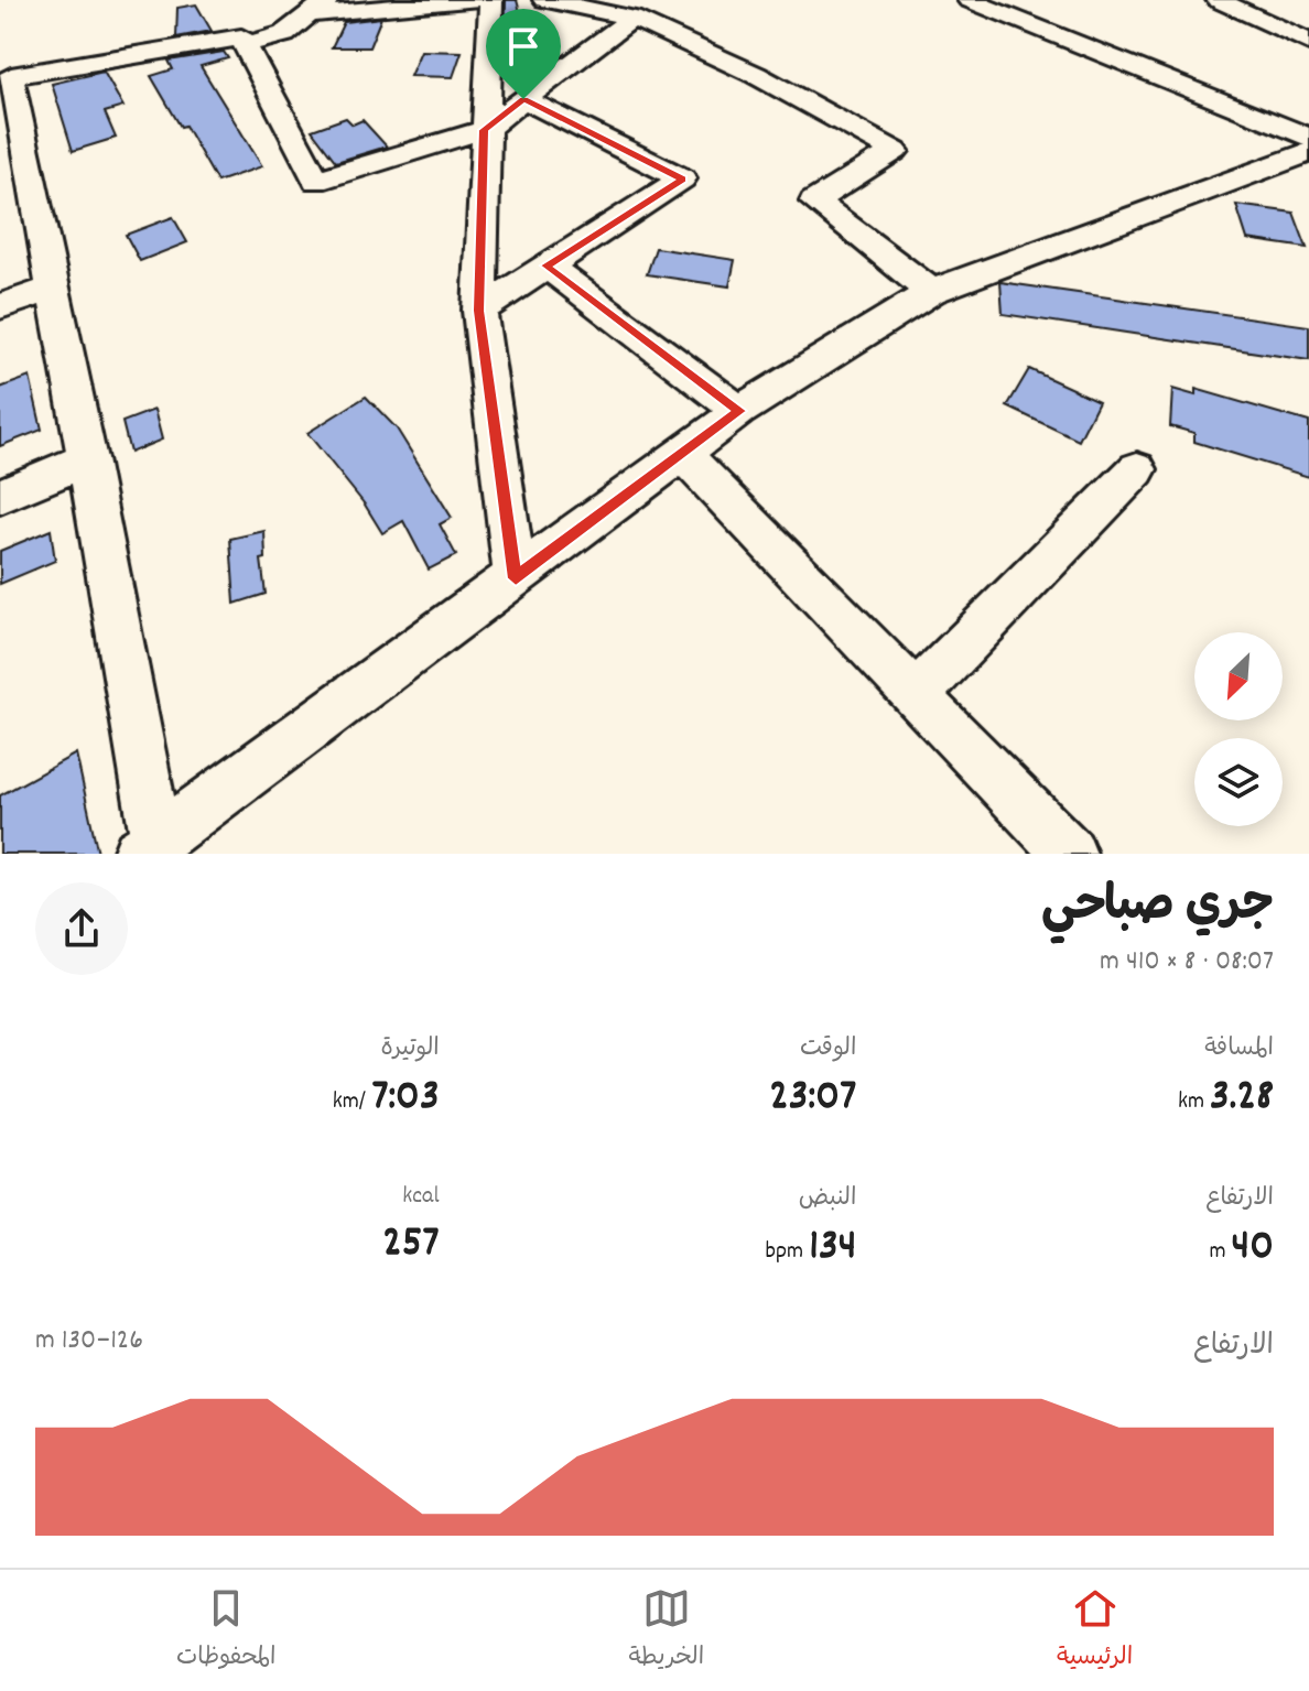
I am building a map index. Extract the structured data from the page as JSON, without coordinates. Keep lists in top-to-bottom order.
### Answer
{
  "north": "bottom left",
  "page": {
    "heading": ["جري صباحي", "08:07 · 8 × 410 m"],
    "stats": [
      ["المسافة", "3.28 km"],
      ["الوقت", "23:07"],
      ["الوتيرة", "7:03 /km"],
      ["الارتفاع", "40 m"],
      ["النبض", "134 bpm"],
      ["kcal", "257"]
    ],
    "chart": ["الارتفاع", "126–130 m"],
    "tabs": ["الرئيسية", "الخريطة", "المحفوظات"]
  }
}
